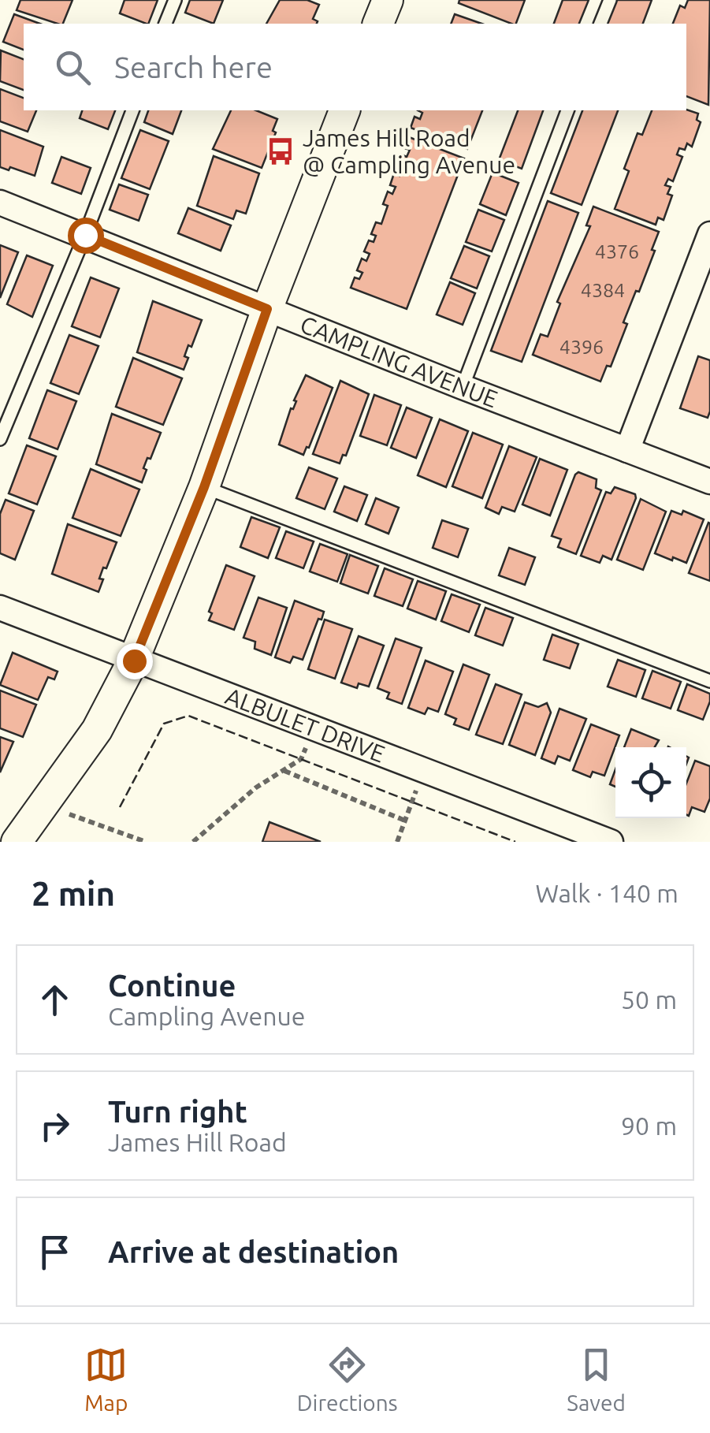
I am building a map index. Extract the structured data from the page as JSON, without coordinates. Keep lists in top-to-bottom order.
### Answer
{
  "streets": {
    "street": ["CAMPLING AVENUE", "ALBULET DRIVE"]
  },
  "places": {
    "bus stop": ["James Hill Road @ Campling Avenue"]
  },
  "house_numbers": ["4376", "4384", "4396"],
  "page": {
    "search": "Search here",
    "heading": ["2 min", "Walk · 140 m"],
    "list": [
      ["Continue", "Campling Avenue", "50 m"],
      ["Turn right", "James Hill Road", "90 m"],
      "Arrive at destination"
    ],
    "nav": ["Map", "Directions", "Saved"]
  }
}
